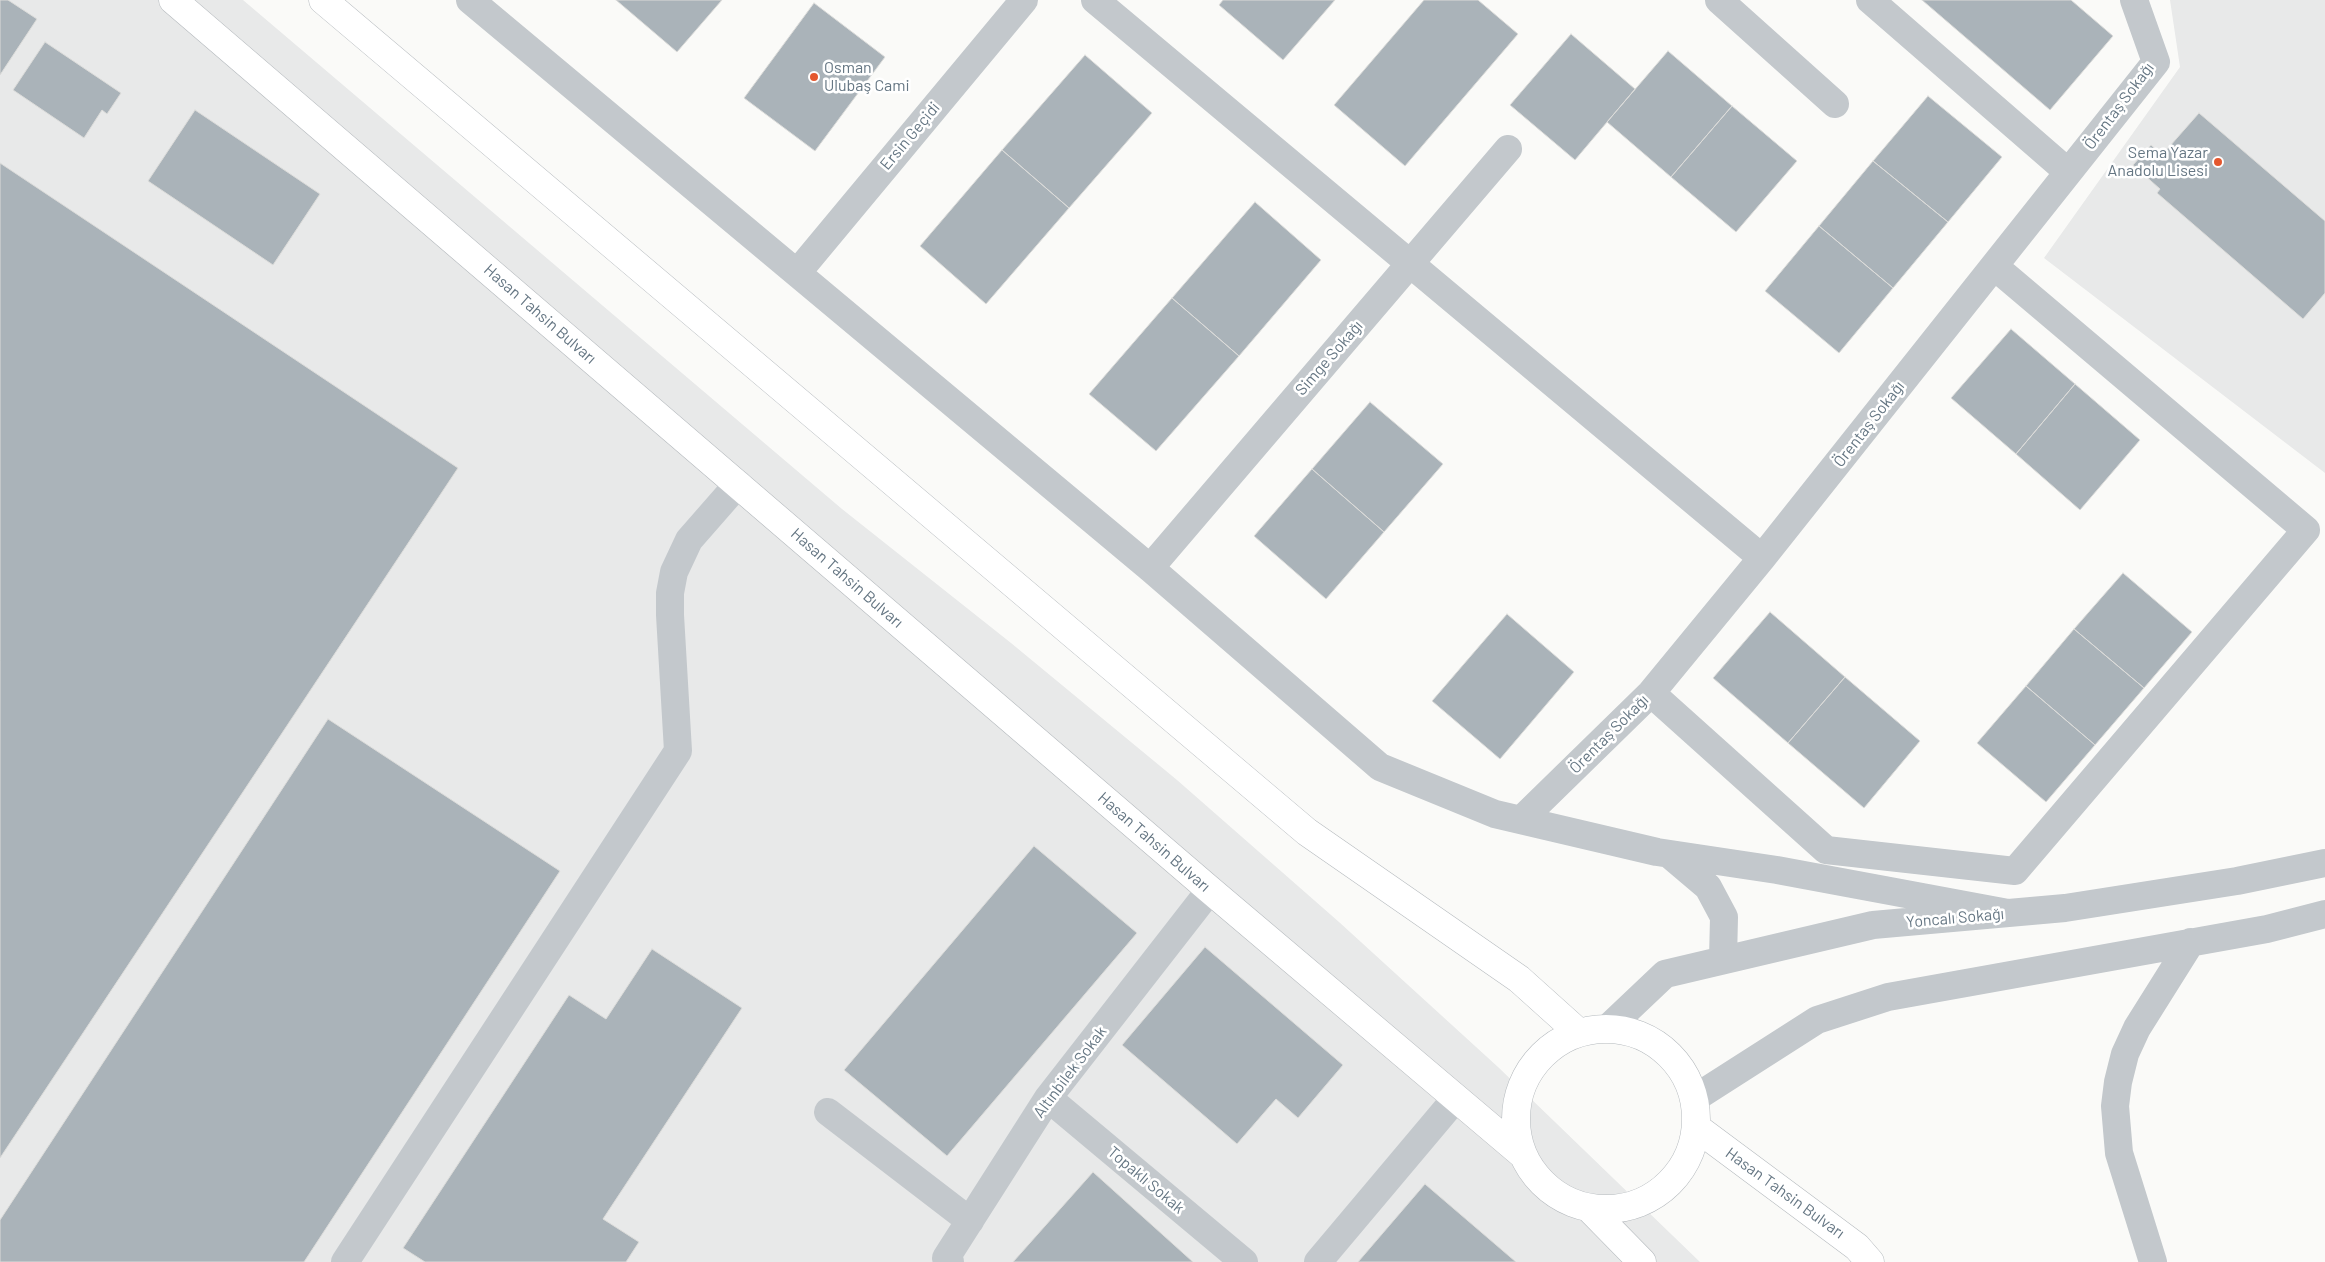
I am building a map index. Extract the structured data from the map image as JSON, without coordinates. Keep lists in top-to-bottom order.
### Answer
{
  "streets": {
    "main road": ["Hasan Tahsin Bulvarı"],
    "street": [
      "Örentaş Sokağı",
      "Ersin Geçidi",
      "Simge Sokağı",
      "Yoncalı Sokağı",
      "Altınbilek Sokak",
      "Topaklı Sokak"
    ]
  },
  "crossings": [
    ["Hasan Tahsin Bulvarı", "Altınbilek Sokak"],
    ["Altınbilek Sokak", "Topaklı Sokak"]
  ],
  "places": ["Osman Ulubaş Cami", "Sema Yazar Anadolu Lisesi"]
}
